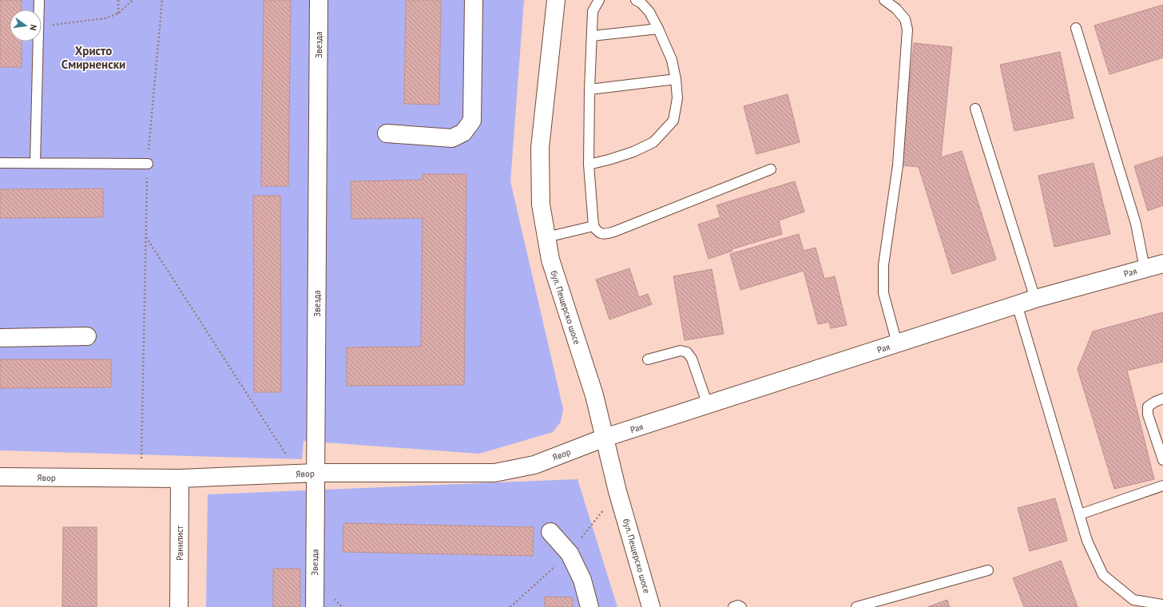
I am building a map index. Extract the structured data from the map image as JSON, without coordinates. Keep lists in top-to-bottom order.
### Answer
{
  "streets": {
    "street": [
      "Звезда",
      "Рая",
      "бул. Пещерско шосе",
      "Явор",
      "Ранилист"
    ]
  },
  "crossings": [
    ["Звезда", "Явор"],
    ["Рая", "бул. Пещерско шосе"],
    ["Рая", "Явор"],
    ["бул. Пещерско шосе", "Явор"],
    ["Явор", "Ранилист"]
  ],
  "districts": ["Христо Смирненски"],
  "north": "right"
}
